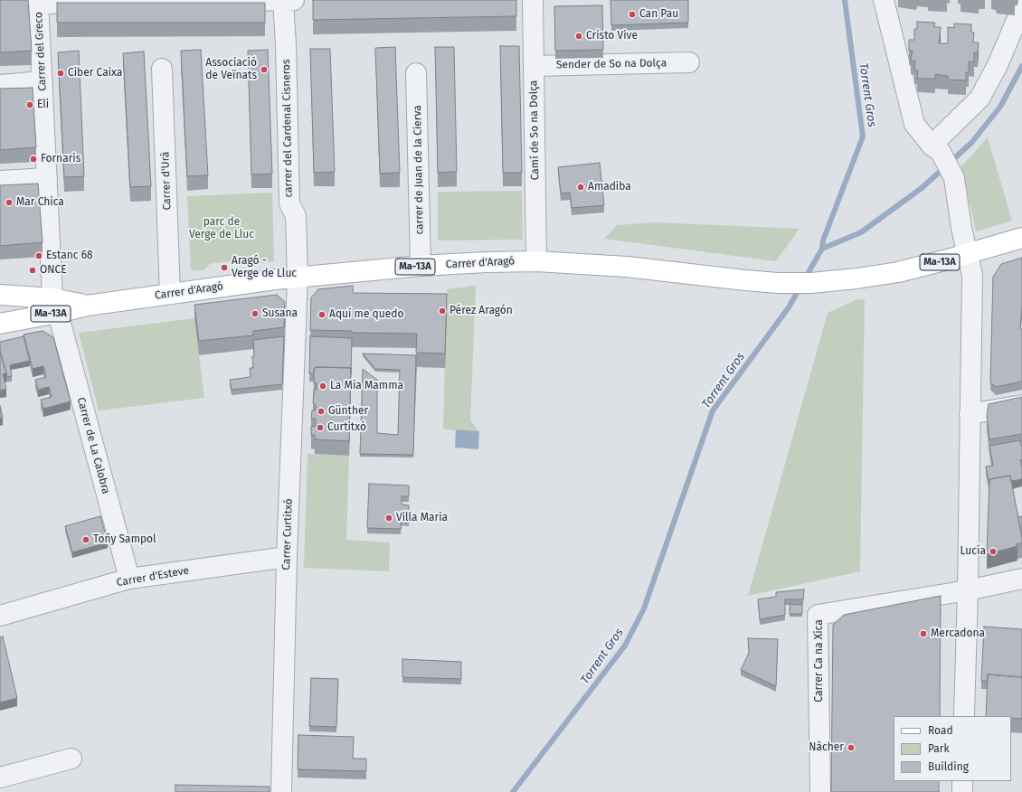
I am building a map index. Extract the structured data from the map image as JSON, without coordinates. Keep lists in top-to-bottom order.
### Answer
{
  "streets": {
    "main road": ["Ma-13A", "Carrer d'Aragó"],
    "street": [
      "Carrer del Greco",
      "Sender de So na Dolça",
      "carrer del Cardenal Cisneros",
      "Camí de So na Dolça",
      "carrer de Juan de la Cierva",
      "Carrer d'Urà",
      "Carrer de La Calobra",
      "Carrer Curtitxó",
      "Carrer d'Esteve",
      "Carrer Ca na Xica"
    ]
  },
  "crossings": [
    ["Carrer del Greco", "Carrer d'Aragó"],
    ["Carrer del Greco", "Carrer de La Calobra"],
    ["Sender de So na Dolça", "Camí de So na Dolça"],
    ["carrer del Cardenal Cisneros", "Carrer d'Aragó"],
    ["carrer del Cardenal Cisneros", "Carrer Curtitxó"],
    ["Camí de So na Dolça", "Carrer d'Aragó"],
    ["carrer de Juan de la Cierva", "Carrer d'Aragó"],
    ["Carrer d'Urà", "Carrer d'Aragó"],
    ["Ma-13A", "Carrer d'Aragó"],
    ["Carrer d'Aragó", "Carrer de La Calobra"],
    ["Carrer d'Aragó", "Carrer Curtitxó"],
    ["Carrer de La Calobra", "Carrer d'Esteve"],
    ["Carrer Curtitxó", "Carrer d'Esteve"]
  ],
  "water": ["Torrent Gros"],
  "parks": ["parc de Verge de Lluc"],
  "places": [
    "Can Pau",
    "Cristo Vive",
    "Associació de Veïnats",
    "Ciber Caixa",
    "Eli",
    "Fornaris",
    "Amadiba",
    "Mar Chica",
    "Estanc 68",
    "Aragó - Verge de Lluc",
    "ONCE",
    "Pérez Aragón",
    "Susana",
    "Aquí me quedo",
    "La Mia Mamma",
    "Günther",
    "Curtitxó",
    "Villa Maria",
    "Toñy Sampol",
    "Lucía",
    "Mercadona",
    "Nàcher"
  ],
  "legend": ["Road", "Park", "Building"]
}
